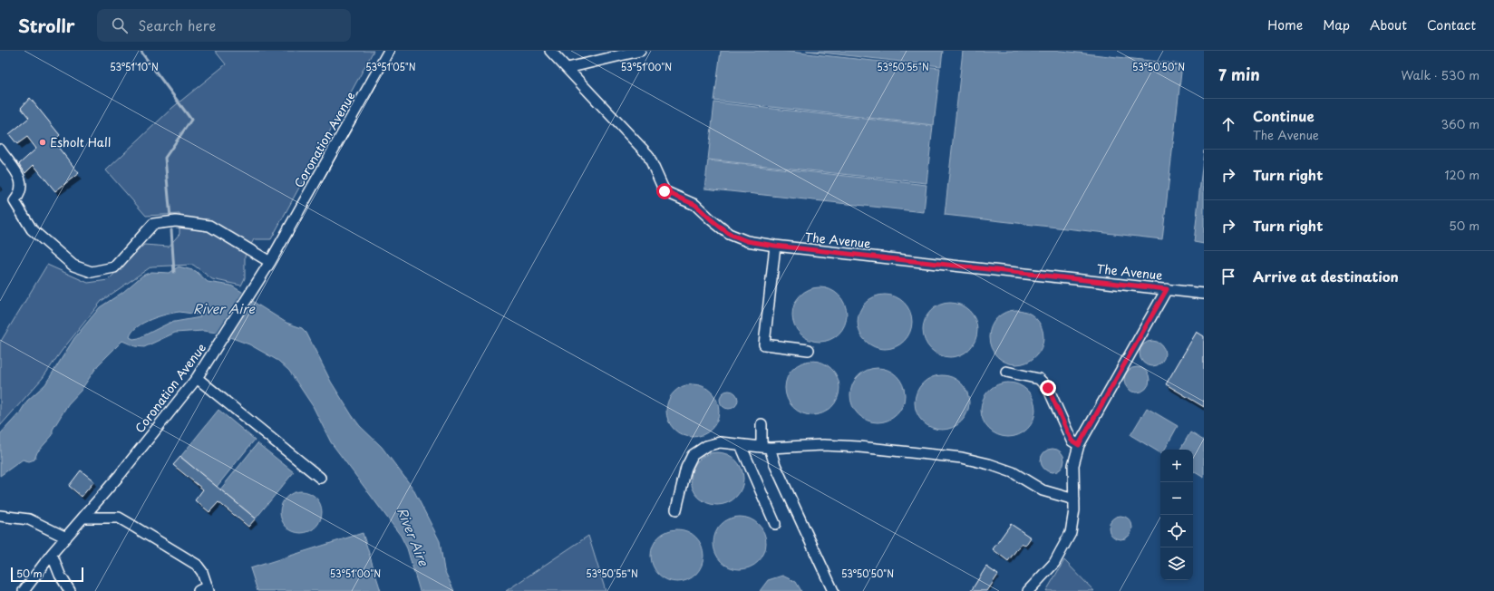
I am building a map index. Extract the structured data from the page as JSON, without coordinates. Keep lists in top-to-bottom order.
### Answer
{
  "streets": {
    "street": ["Coronation Avenue", "The Avenue"]
  },
  "water": ["River Aire"],
  "places": ["Esholt Hall"],
  "scale_bar": "50 m",
  "page": {
    "header": "Strollr",
    "search": "Search here",
    "nav": [
      "Home",
      "Map",
      "About",
      "Contact"
    ],
    "heading": ["7 min", "Walk · 530 m"],
    "list": [
      ["Continue", "The Avenue", "360 m"],
      ["Turn right", "120 m"],
      ["Turn right", "50 m"],
      "Arrive at destination"
    ],
    "map_buttons": ["+", "−"],
    "scale": "50 m"
  },
  "coordinates": [
    "53°51'10\"N",
    "53°51'05\"N",
    "53°51'00\"N",
    "53°50'55\"N",
    "53°50'50\"N"
  ]
}
